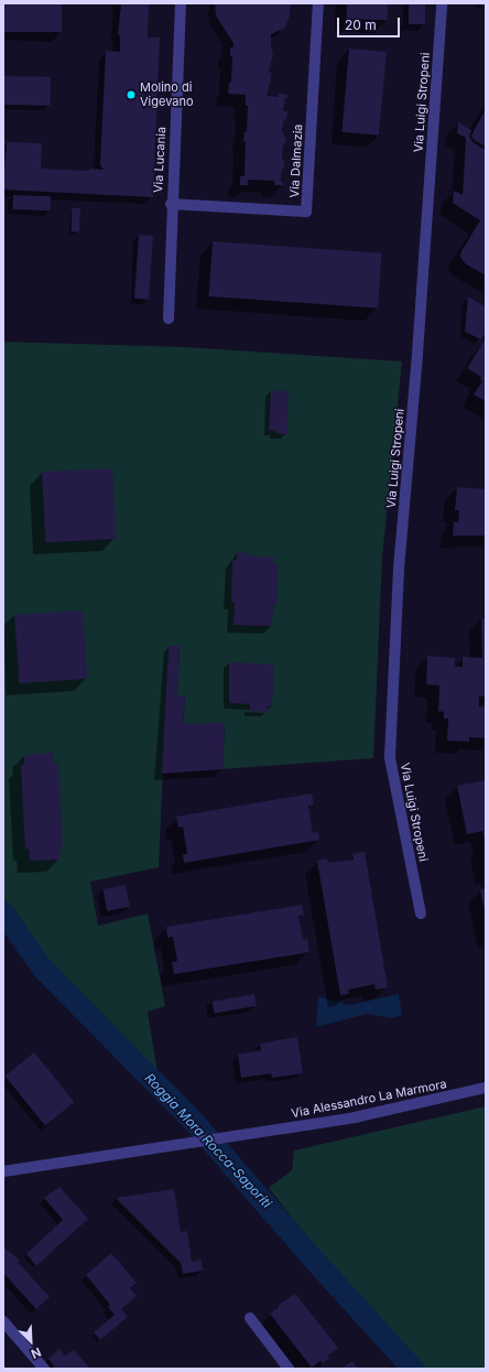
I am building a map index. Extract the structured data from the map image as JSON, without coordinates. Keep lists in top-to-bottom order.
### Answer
{
  "streets": {
    "street": [
      "Via Luigi Stropeni",
      "Via Lucania",
      "Via Dalmazia",
      "Via Alessandro La Marmora"
    ]
  },
  "crossings": [
    ["Via Lucania", "Via Dalmazia"]
  ],
  "water": ["Roggia Mora Rocca-Saporiti"],
  "places": ["Molino di Vigevano"],
  "scale_bar": "20 m",
  "north": "bottom right"
}
